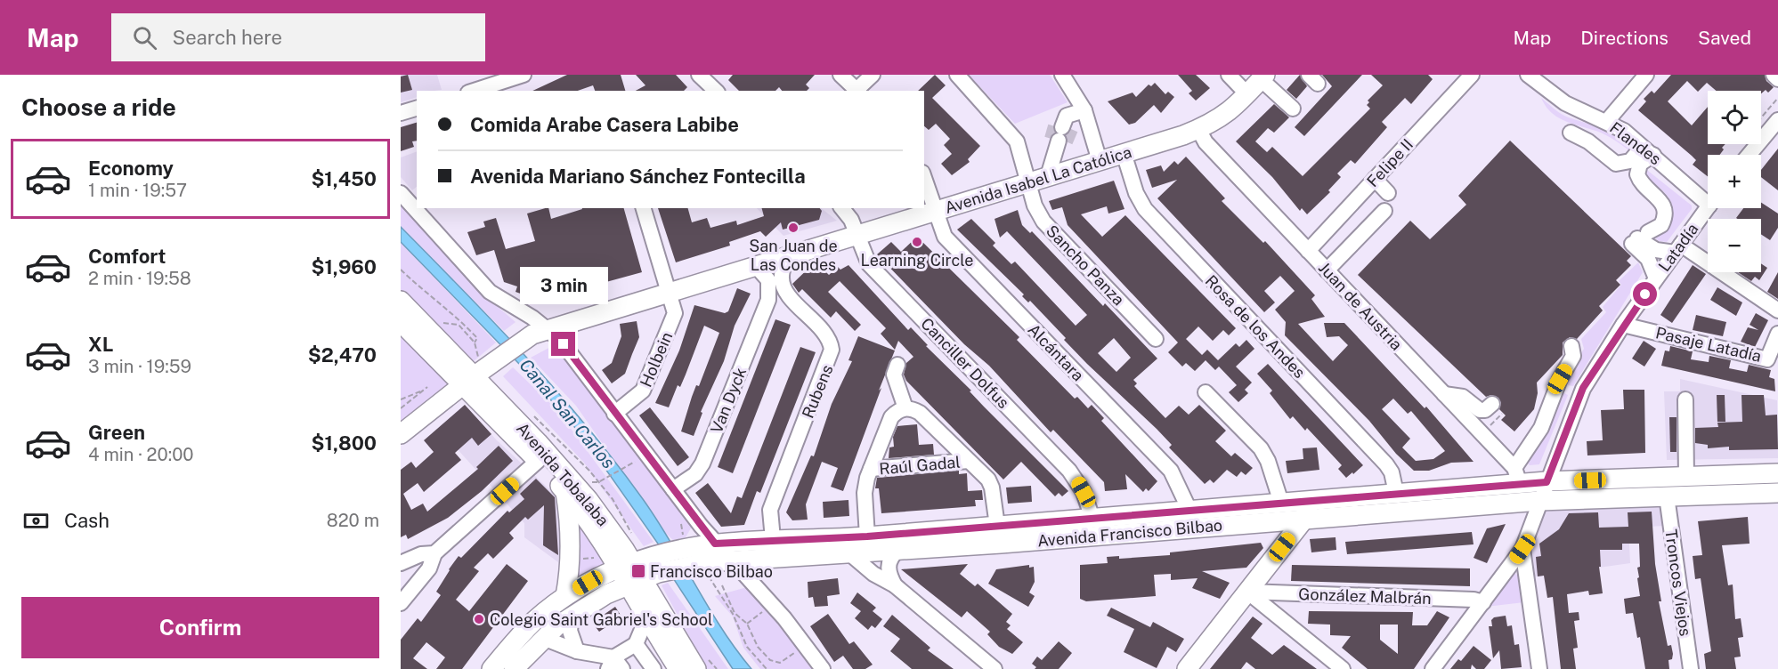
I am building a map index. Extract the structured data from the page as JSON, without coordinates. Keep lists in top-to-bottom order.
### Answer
{
  "streets": {
    "main road": ["Avenida Isabel La Católica", "Avenida Tobalaba", "Avenida Francisco Bilbao"],
    "street": [
      "Flandes",
      "Felipe II",
      "Latadía",
      "Sancho Panza",
      "Juan de Austria",
      "Rosa de los Andes",
      "Pasaje Latadía",
      "Alcántara",
      "Holbein",
      "Canciller Dolfus",
      "Rubens",
      "Van Dyck",
      "Raúl Gadal",
      "Troncos Viejos",
      "González Malbrán"
    ]
  },
  "crossings": [
    ["Felipe II", "Juan de Austria"],
    ["Avenida Isabel La Católica", "Sancho Panza"],
    ["Avenida Isabel La Católica", "Juan de Austria"],
    ["Avenida Isabel La Católica", "Rosa de los Andes"],
    ["Avenida Isabel La Católica", "Alcántara"],
    ["Avenida Isabel La Católica", "Holbein"],
    ["Avenida Isabel La Católica", "Canciller Dolfus"],
    ["Avenida Isabel La Católica", "Avenida Tobalaba"],
    ["Latadía", "Pasaje Latadía"],
    ["Latadía", "Avenida Francisco Bilbao"],
    ["Juan de Austria", "Avenida Francisco Bilbao"],
    ["Rosa de los Andes", "Avenida Francisco Bilbao"],
    ["Alcántara", "Avenida Francisco Bilbao"],
    ["Canciller Dolfus", "Avenida Francisco Bilbao"],
    ["Rubens", "Avenida Francisco Bilbao"],
    ["Raúl Gadal", "Avenida Francisco Bilbao"],
    ["Avenida Tobalaba", "Avenida Francisco Bilbao"],
    ["Avenida Francisco Bilbao", "Troncos Viejos"]
  ],
  "water": ["Canal San Carlos"],
  "places": {
    "other": ["San Juan de Las Condes", "Learning Circle", "Colegio Saint Gabriel's School"],
    "transit": ["Francisco Bilbao"]
  },
  "page": {
    "header": "Map",
    "search": "Search here",
    "nav": ["Map", "Directions", "Saved"],
    "heading": "Choose a ride",
    "map_buttons": ["+", "−"],
    "banner": ["Comida Arabe Casera Labibe", "Avenida Mariano Sánchez Fontecilla"],
    "list": [
      {
        "name": "Economy",
        "note": "1 min · 19:57",
        "value": "$1,450"
      },
      {
        "name": "Comfort",
        "note": "2 min · 19:58",
        "value": "$1,960"
      },
      {
        "name": "XL",
        "note": "3 min · 19:59",
        "value": "$2,470"
      },
      {
        "name": "Green",
        "note": "4 min · 20:00",
        "value": "$1,800"
      }
    ],
    "bubble": "3 min",
    "pay": ["Cash", "820 m"],
    "buttons": "Confirm"
  }
}
